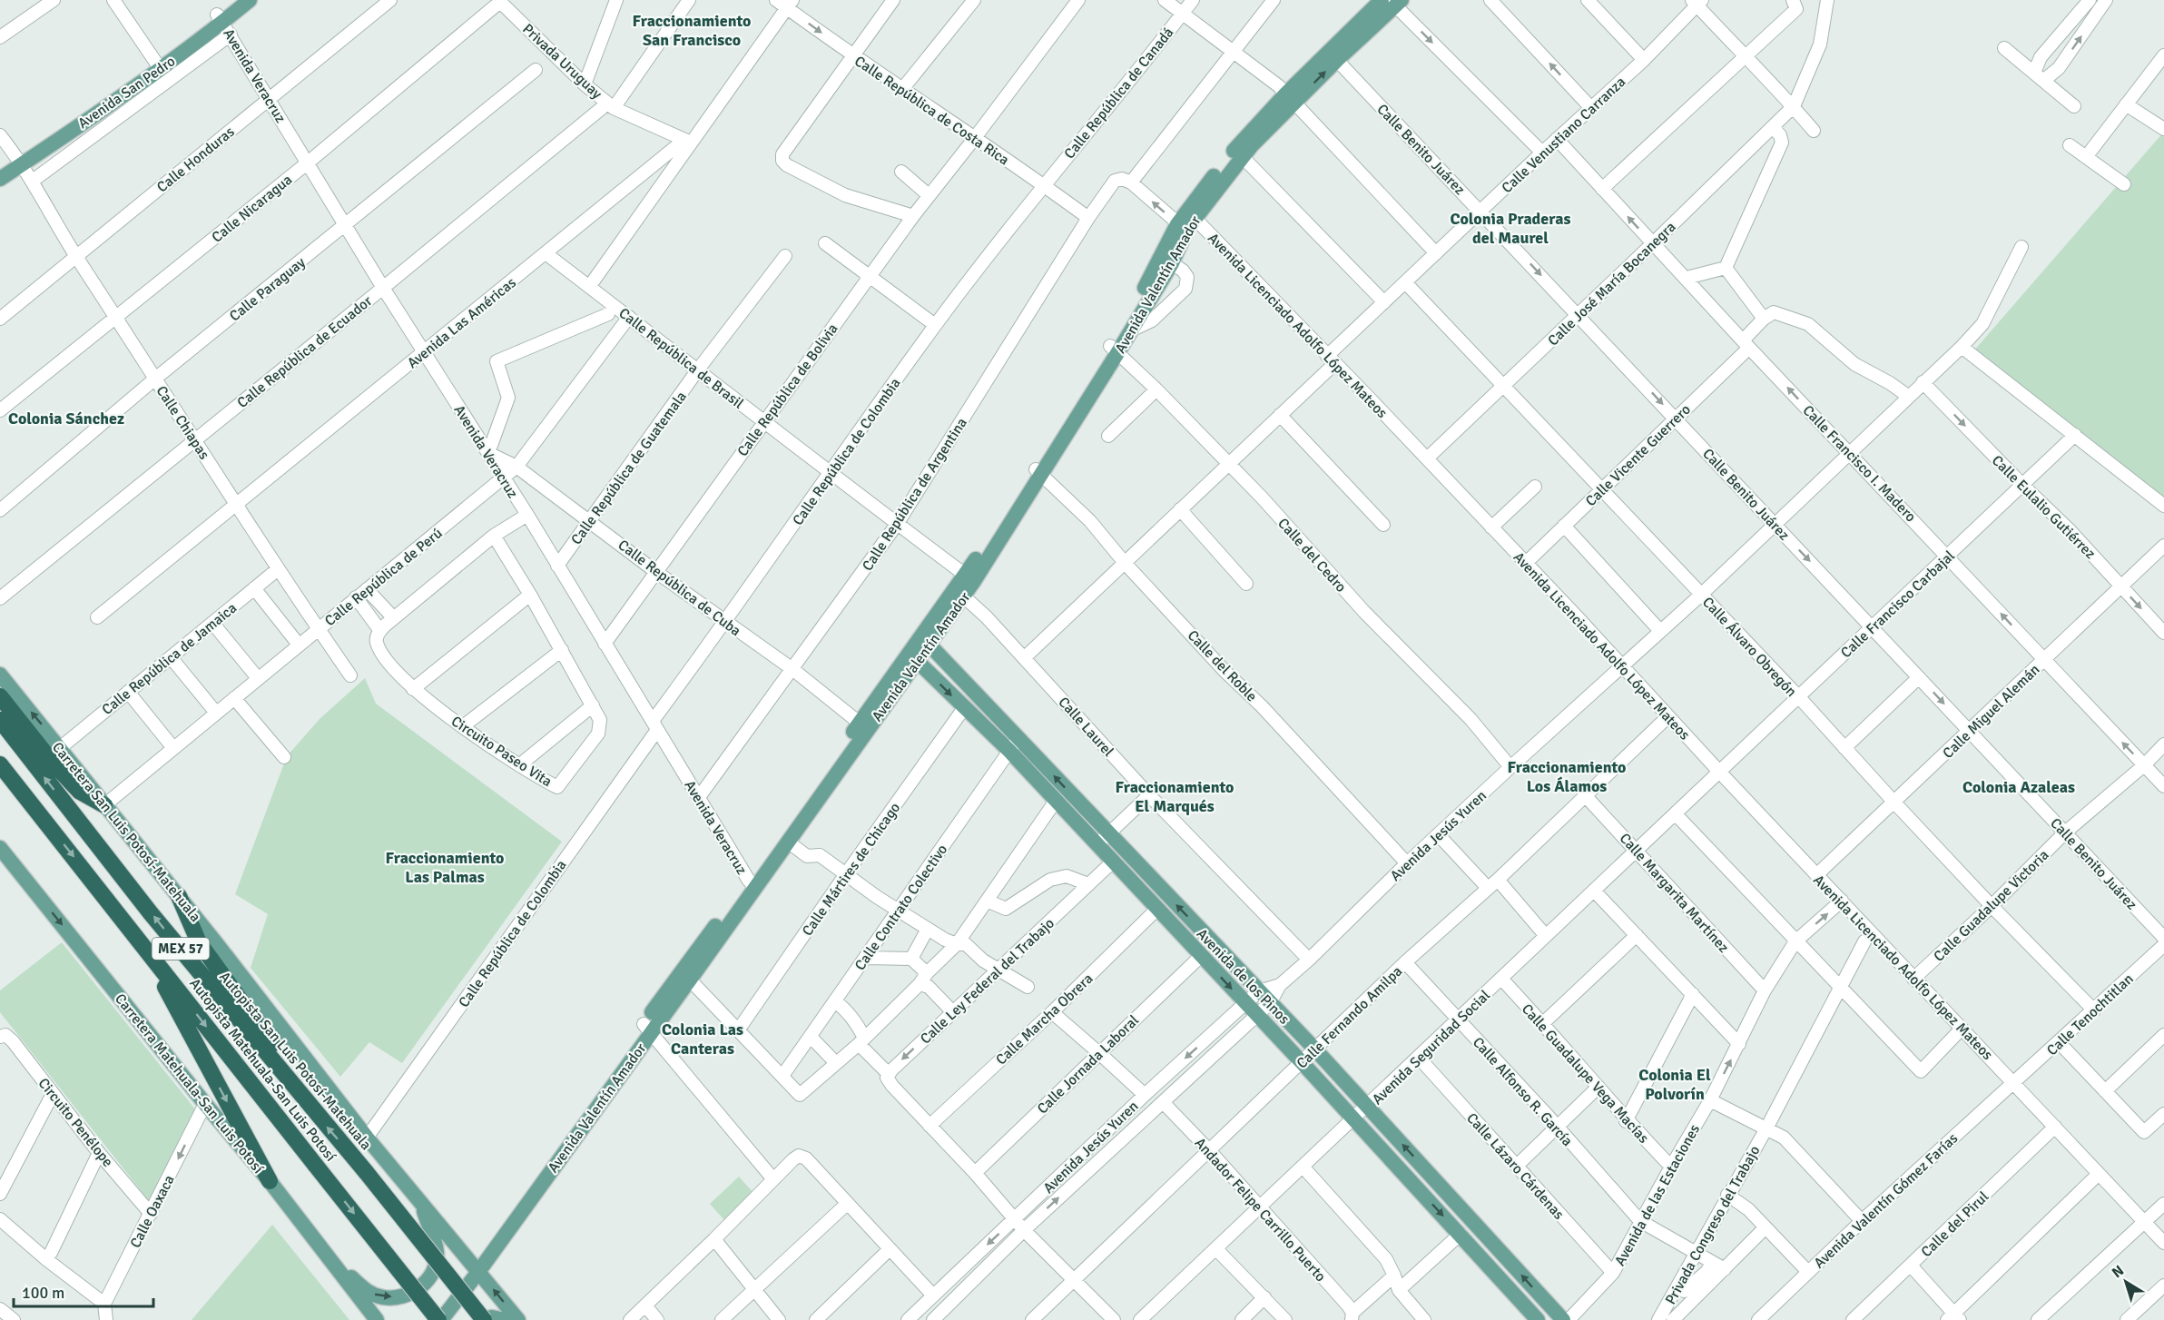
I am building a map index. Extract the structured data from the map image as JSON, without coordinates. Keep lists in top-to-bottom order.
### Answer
{
  "streets": {
    "highway": ["MEX 57", "Autopista San Luis Potosí-Matehuala", "Autopista Matehuala-San Luis Potosí"],
    "main road": [
      "Avenida San Pedro",
      "Avenida Valentín Amador",
      "Carretera San Luis Potosí-Matehuala",
      "Avenida de los Pinos",
      "Carretera Matehuala-San Luis Potosí"
    ],
    "street": [
      "Privada Uruguay",
      "Avenida Veracruz",
      "Calle República de Canadá",
      "Calle República de Costa Rica",
      "Calle Venustiano Carranza",
      "Calle Benito Juárez",
      "Calle Honduras",
      "Calle Nicaragua",
      "Calle José María Bocanegra",
      "Calle Paraguay",
      "Avenida Las Américas",
      "Avenida Licenciado Adolfo López Mateos",
      "Calle República de Ecuador",
      "Calle República de Brasil",
      "Calle República de Bolivia",
      "Calle Chiapas",
      "Calle República de Colombia",
      "Calle Vicente Guerrero",
      "Calle Francisco I. Madero",
      "Calle República de Guatemala",
      "Calle República de Argentina",
      "Calle Eulalio Gutiérrez",
      "Calle del Cedro",
      "Calle República de Perú",
      "Calle República de Cuba",
      "Calle Francisco Carbajal",
      "Calle Álvaro Obregón",
      "Calle República de Jamaica",
      "Calle del Roble",
      "Calle Miguel Alemán",
      "Calle Laurel",
      "Circuito Paseo Vita",
      "Avenida Jesús Yuren",
      "Calle Mártires de Chicago",
      "Calle Margarita Martínez",
      "Calle Guadalupe Victoria",
      "Calle Contrato Colectivo",
      "Calle Ley Federal del Trabajo",
      "Calle Tenochtitlan",
      "Calle Fernando Amilpa",
      "Calle Marcha Obrera",
      "Avenida Seguridad Social",
      "Calle Jornada Laboral",
      "Calle Guadalupe Vega Macías",
      "Calle Alfonso R. García",
      "Circuito Penélope",
      "Calle Lázaro Cárdenas",
      "Avenida de las Estaciones",
      "Avenida Valentín Gómez Farías",
      "Andador Felipe Carrillo Puerto",
      "Calle Oaxaca",
      "Calle del Pirul",
      "Privada Congreso del Trabajo"
    ]
  },
  "crossings": [
    ["Privada Uruguay", "Calle Nicaragua"],
    ["Privada Uruguay", "Avenida Las Américas"],
    ["Privada Uruguay", "Calle República de Ecuador"],
    ["Avenida Veracruz", "Avenida San Pedro"],
    ["Avenida Veracruz", "Calle Honduras"],
    ["Avenida Veracruz", "Calle Nicaragua"],
    ["Avenida Veracruz", "Avenida Valentín Amador"],
    ["Avenida Veracruz", "Calle Paraguay"],
    ["Avenida Veracruz", "Avenida Las Américas"],
    ["Avenida Veracruz", "Calle República de Ecuador"],
    ["Avenida Veracruz", "Calle República de Bolivia"],
    ["Avenida Veracruz", "Calle República de Colombia"],
    ["Avenida Veracruz", "Calle República de Guatemala"],
    ["Avenida Veracruz", "Calle República de Argentina"],
    ["Avenida Veracruz", "Calle República de Perú"],
    ["Avenida Veracruz", "Calle República de Cuba"],
    ["Avenida San Pedro", "Calle Chiapas"],
    ["Calle República de Canadá", "Calle República de Costa Rica"],
    ["Calle República de Canadá", "Calle República de Colombia"],
    ["Calle República de Costa Rica", "Calle República de Bolivia"],
    ["Calle República de Costa Rica", "Calle República de Colombia"],
    ["Calle República de Costa Rica", "Calle República de Argentina"],
    ["Calle Venustiano Carranza", "Calle Benito Juárez"],
    ["Calle Venustiano Carranza", "Avenida Licenciado Adolfo López Mateos"],
    ["Calle Venustiano Carranza", "Calle Francisco I. Madero"],
    ["Calle Venustiano Carranza", "Calle del Cedro"],
    ["Calle Venustiano Carranza", "Calle Álvaro Obregón"],
    ["Calle Venustiano Carranza", "Calle del Roble"],
    ["Calle Venustiano Carranza", "Calle Laurel"],
    ["Calle Benito Juárez", "Calle José María Bocanegra"],
    ["Calle Benito Juárez", "Avenida Valentín Amador"],
    ["Calle Benito Juárez", "Calle Vicente Guerrero"],
    ["Calle Benito Juárez", "Calle Francisco Carbajal"],
    ["Calle Benito Juárez", "Calle Miguel Alemán"],
    ["Calle Benito Juárez", "Avenida Jesús Yuren"],
    ["Calle Benito Juárez", "Calle Guadalupe Victoria"],
    ["Calle Honduras", "Calle Chiapas"],
    ["Calle Nicaragua", "Calle Chiapas"],
    ["Calle José María Bocanegra", "Avenida Licenciado Adolfo López Mateos"],
    ["Calle José María Bocanegra", "Calle Francisco I. Madero"],
    ["Calle José María Bocanegra", "Calle Álvaro Obregón"],
    ["Avenida Valentín Amador", "Avenida Licenciado Adolfo López Mateos"],
    ["Avenida Valentín Amador", "Calle República de Brasil"],
    ["Avenida Valentín Amador", "Calle del Cedro"],
    ["Avenida Valentín Amador", "Calle República de Cuba"],
    ["Avenida Valentín Amador", "Calle del Roble"],
    ["Avenida Valentín Amador", "Calle Laurel"],
    ["Avenida Valentín Amador", "Carretera San Luis Potosí-Matehuala"],
    ["Avenida Valentín Amador", "Avenida de los Pinos"],
    ["Avenida Valentín Amador", "Autopista Matehuala-San Luis Potosí"],
    ["Calle Paraguay", "Calle Chiapas"],
    ["Avenida Las Américas", "Calle República de Brasil"],
    ["Avenida Las Américas", "Calle Chiapas"],
    ["Avenida Licenciado Adolfo López Mateos", "Calle Vicente Guerrero"],
    ["Avenida Licenciado Adolfo López Mateos", "Calle Francisco Carbajal"],
    ["Avenida Licenciado Adolfo López Mateos", "Calle Miguel Alemán"],
    ["Avenida Licenciado Adolfo López Mateos", "Avenida Jesús Yuren"],
    ["Avenida Licenciado Adolfo López Mateos", "Calle Guadalupe Victoria"],
    ["Avenida Licenciado Adolfo López Mateos", "Calle Tenochtitlan"],
    ["Avenida Licenciado Adolfo López Mateos", "Calle Fernando Amilpa"],
    ["Avenida Licenciado Adolfo López Mateos", "Avenida Seguridad Social"],
    ["Avenida Licenciado Adolfo López Mateos", "Avenida de las Estaciones"],
    ["Avenida Licenciado Adolfo López Mateos", "Avenida Valentín Gómez Farías"],
    ["Avenida Licenciado Adolfo López Mateos", "Calle del Pirul"],
    ["Calle República de Ecuador", "Calle Chiapas"],
    ["Calle República de Brasil", "Calle República de Bolivia"],
    ["Calle República de Brasil", "Calle República de Colombia"],
    ["Calle República de Brasil", "Calle República de Guatemala"],
    ["Calle República de Brasil", "Calle República de Argentina"],
    ["Calle República de Brasil", "Calle República de Perú"],
    ["Calle República de Bolivia", "Calle República de Cuba"],
    ["Calle Chiapas", "Calle República de Perú"],
    ["Calle Chiapas", "Calle República de Jamaica"],
    ["Calle República de Colombia", "Calle República de Cuba"],
    ["Calle República de Colombia", "Carretera San Luis Potosí-Matehuala"],
    ["Calle Vicente Guerrero", "Calle Francisco I. Madero"],
    ["Calle Vicente Guerrero", "Calle Álvaro Obregón"],
    ["Calle Francisco I. Madero", "Calle Francisco Carbajal"],
    ["Calle Francisco I. Madero", "Calle Miguel Alemán"],
    ["Calle Francisco I. Madero", "Avenida Jesús Yuren"],
    ["Calle Francisco I. Madero", "Calle Guadalupe Victoria"],
    ["Calle República de Guatemala", "Calle República de Cuba"],
    ["Calle República de Argentina", "Calle República de Cuba"],
    ["Calle Eulalio Gutiérrez", "Calle Francisco Carbajal"],
    ["Calle Eulalio Gutiérrez", "Calle Miguel Alemán"],
    ["Calle Eulalio Gutiérrez", "Avenida Jesús Yuren"],
    ["Calle del Cedro", "Avenida Jesús Yuren"],
    ["Calle República de Perú", "Calle República de Cuba"],
    ["Calle República de Perú", "Carretera San Luis Potosí-Matehuala"],
    ["Calle Francisco Carbajal", "Calle Álvaro Obregón"],
    ["Calle Francisco Carbajal", "Avenida Seguridad Social"],
    ["Calle Álvaro Obregón", "Calle Miguel Alemán"],
    ["Calle Álvaro Obregón", "Avenida Jesús Yuren"],
    ["Calle Álvaro Obregón", "Calle Guadalupe Victoria"],
    ["Calle Álvaro Obregón", "Calle Tenochtitlan"],
    ["Calle República de Jamaica", "Carretera San Luis Potosí-Matehuala"],
    ["Calle del Roble", "Avenida Jesús Yuren"],
    ["Calle Laurel", "Avenida Jesús Yuren"],
    ["Avenida Jesús Yuren", "Avenida de los Pinos"],
    ["Avenida Jesús Yuren", "Andador Felipe Carrillo Puerto"],
    ["Calle Mártires de Chicago", "Avenida de los Pinos"],
    ["Calle Margarita Martínez", "Calle Fernando Amilpa"],
    ["Calle Margarita Martínez", "Avenida Seguridad Social"],
    ["Calle Margarita Martínez", "Avenida de las Estaciones"],
    ["Calle Contrato Colectivo", "Avenida de los Pinos"],
    ["Avenida de los Pinos", "Calle Ley Federal del Trabajo"],
    ["Avenida de los Pinos", "Calle Fernando Amilpa"],
    ["Avenida de los Pinos", "Calle Marcha Obrera"],
    ["Avenida de los Pinos", "Avenida Seguridad Social"],
    ["Avenida de los Pinos", "Calle Jornada Laboral"],
    ["Calle Tenochtitlan", "Avenida Valentín Gómez Farías"],
    ["Calle Fernando Amilpa", "Calle Alfonso R. García"],
    ["Calle Fernando Amilpa", "Andador Felipe Carrillo Puerto"],
    ["Avenida Seguridad Social", "Calle Guadalupe Vega Macías"],
    ["Avenida Seguridad Social", "Calle Alfonso R. García"],
    ["Avenida Seguridad Social", "Calle Lázaro Cárdenas"],
    ["Avenida Seguridad Social", "Andador Felipe Carrillo Puerto"],
    ["Calle Guadalupe Vega Macías", "Avenida de las Estaciones"],
    ["Carretera Matehuala-San Luis Potosí", "Calle Oaxaca"],
    ["Calle Alfonso R. García", "Avenida de las Estaciones"],
    ["Calle Alfonso R. García", "Privada Congreso del Trabajo"],
    ["Circuito Penélope", "Calle Oaxaca"],
    ["Calle Lázaro Cárdenas", "Avenida de las Estaciones"]
  ],
  "one_way": ["Calle Benito Juárez", "Carretera Matehuala-San Luis Potosí", "Calle Oaxaca"],
  "districts": [
    "Fraccionamiento San Francisco",
    "Colonia Praderas del Maurel",
    "Colonia Sánchez",
    "Fraccionamiento Los Álamos",
    "Fraccionamiento El Marqués",
    "Colonia Azaleas",
    "Fraccionamiento Las Palmas",
    "Colonia Las Canteras",
    "Colonia El Polvorín"
  ],
  "scale_bar": "100 m",
  "north": "top left"
}
